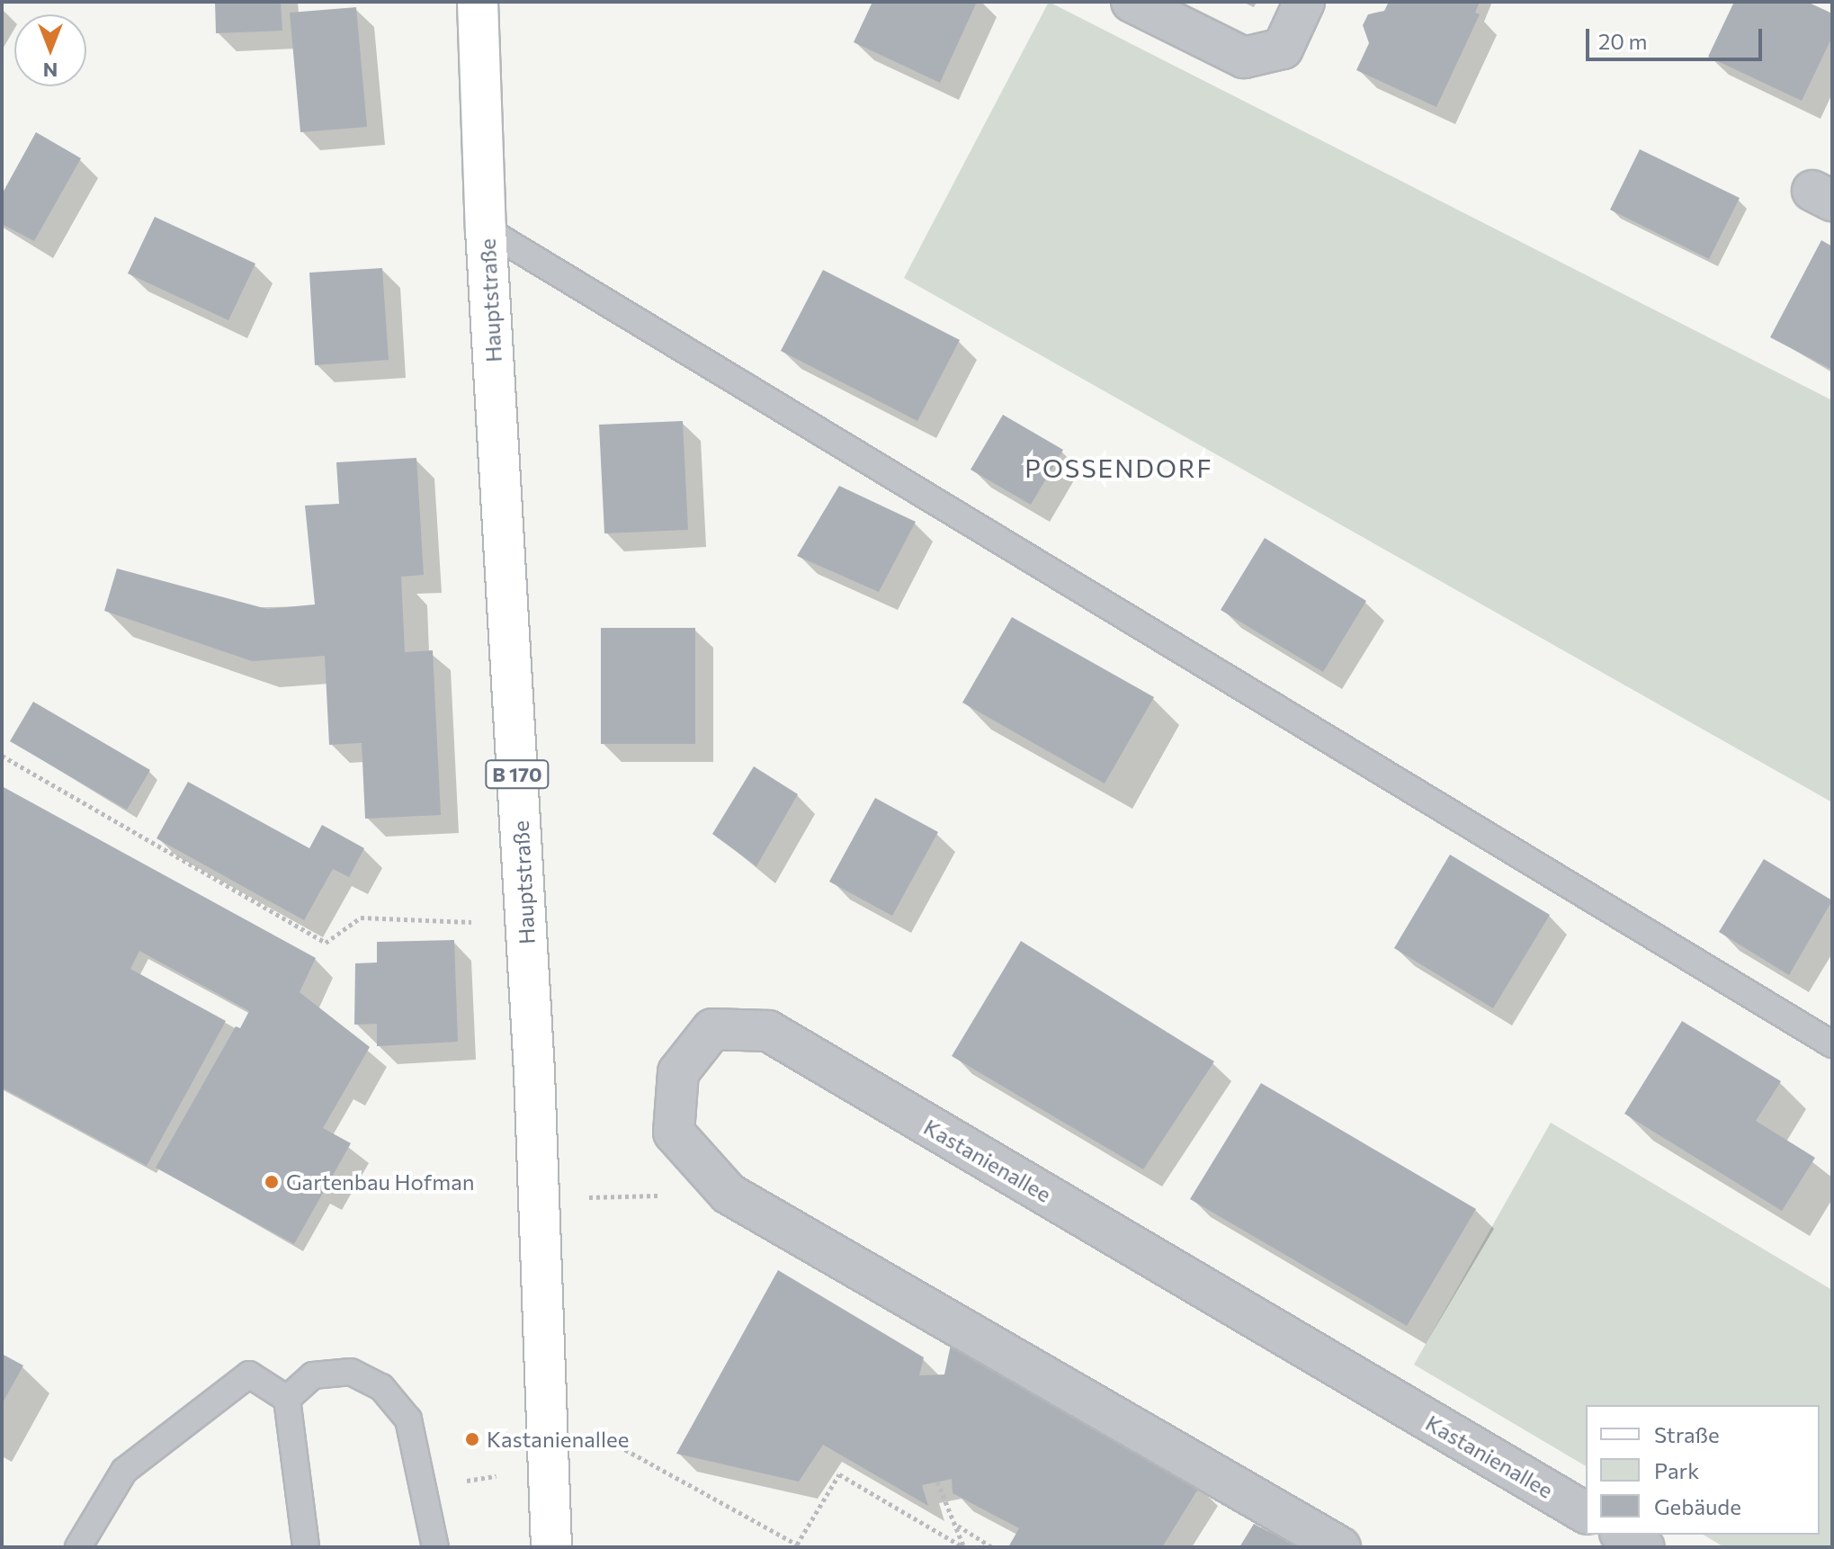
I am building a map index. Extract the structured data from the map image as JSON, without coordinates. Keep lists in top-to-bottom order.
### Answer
{
  "streets": {
    "main road": ["Hauptstraße", "B 170"],
    "street": ["Kastanienallee"]
  },
  "districts": ["POSSENDORF"],
  "places": ["Gartenbau Hofman", "Kastanienallee"],
  "legend": ["Straße", "Park", "Gebäude"],
  "scale_bar": "20 m",
  "north": "bottom"
}
